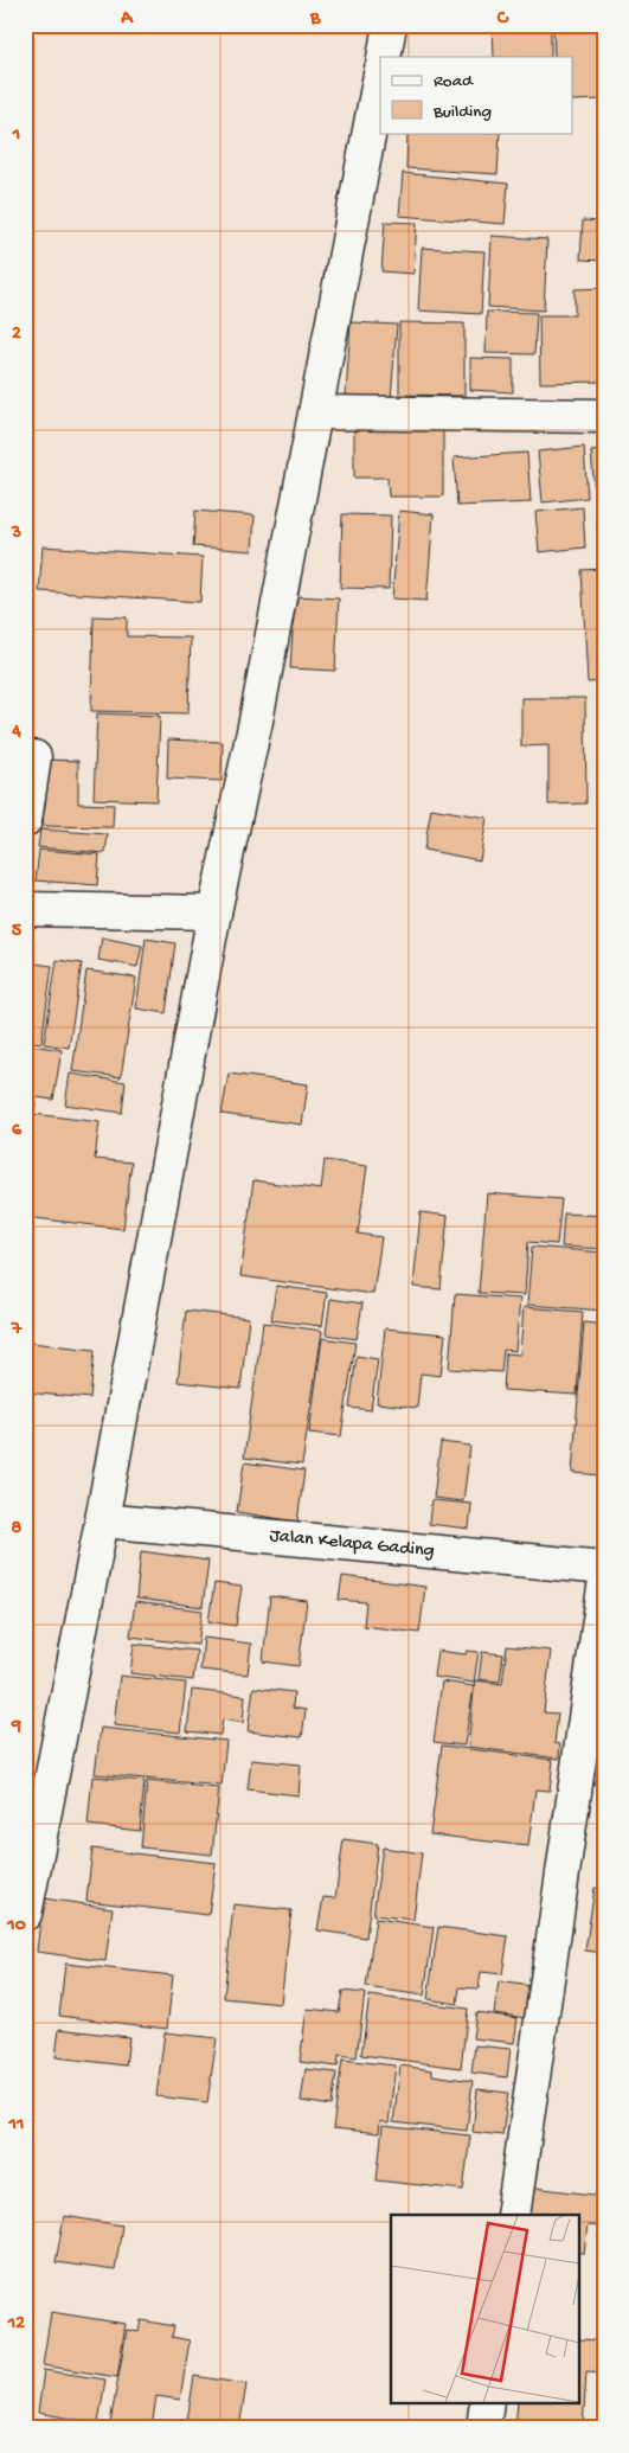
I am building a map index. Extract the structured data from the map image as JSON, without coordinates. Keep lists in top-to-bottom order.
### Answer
{
  "streets": {
    "street": ["Jalan Kelapa Gading"]
  },
  "legend": ["Road", "Building"],
  "grid": {
    "columns": ["A", "B", "C"],
    "rows": [
      "1",
      "2",
      "3",
      "4",
      "5",
      "6",
      "7",
      "8",
      "9",
      "10",
      "11",
      "12"
    ]
  }
}
